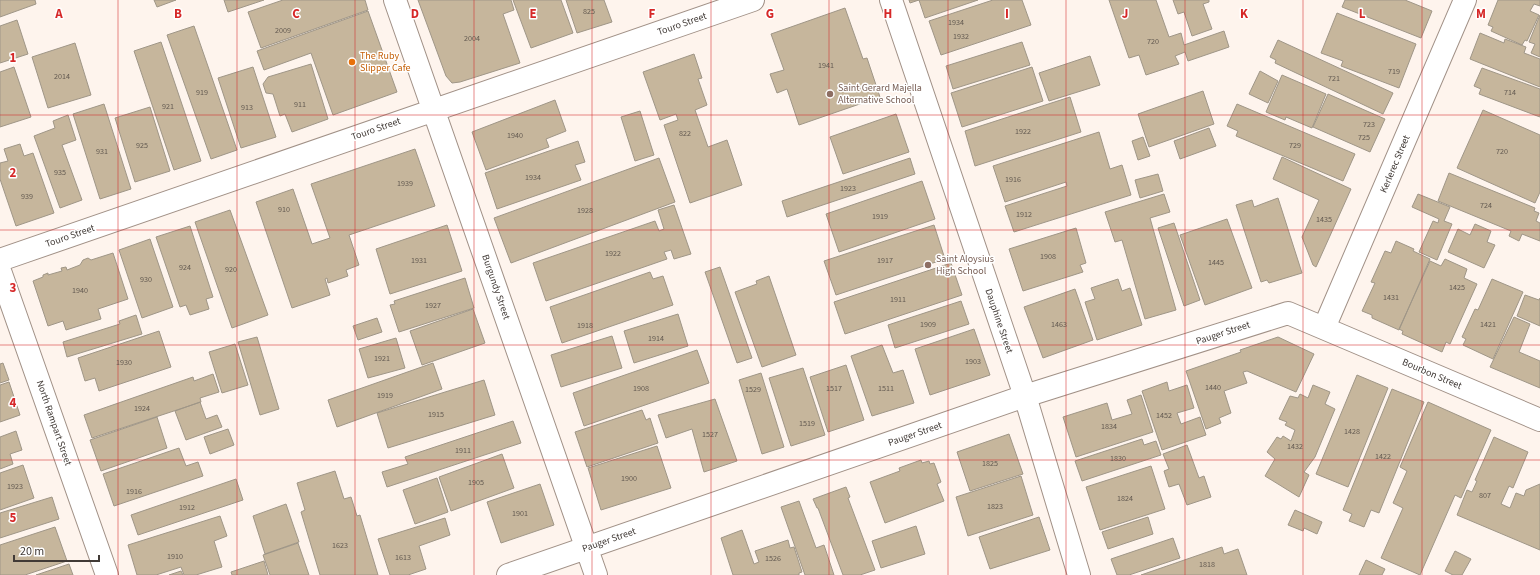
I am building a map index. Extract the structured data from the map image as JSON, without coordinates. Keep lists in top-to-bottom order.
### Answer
{
  "streets": {
    "street": [
      "Touro Street",
      "Kerlerec Street",
      "Burgundy Street",
      "Dauphine Street",
      "Pauger Street",
      "Bourbon Street",
      "North Rampart Street"
    ]
  },
  "crossings": [
    ["Touro Street", "Burgundy Street"],
    ["Kerlerec Street", "Pauger Street"],
    ["Kerlerec Street", "Bourbon Street"],
    ["Burgundy Street", "Pauger Street"],
    ["Dauphine Street", "Pauger Street"],
    ["Pauger Street", "Bourbon Street"]
  ],
  "places": ["The Ruby Slipper Cafe", "Saint Gerard Majella Alternative School", "Saint Aloysius High School"],
  "house_numbers": [
    "825",
    "1934",
    "2009",
    "1932",
    "2004",
    "720",
    "1941",
    "719",
    "2014",
    "721",
    "919",
    "714",
    "911",
    "921",
    "913",
    "723",
    "1922",
    "822",
    "1940",
    "725",
    "925",
    "729",
    "931",
    "720",
    "935",
    "1934",
    "1916",
    "1939",
    "1923",
    "939",
    "724",
    "910",
    "1928",
    "1912",
    "1919",
    "1435",
    "1922",
    "1908",
    "1931",
    "1917",
    "1445",
    "924",
    "920",
    "930",
    "1425",
    "1940",
    "1431",
    "1911",
    "1927",
    "1909",
    "1463",
    "1421",
    "1918",
    "1914",
    "1921",
    "1903",
    "1930",
    "1440",
    "1908",
    "1517",
    "1511",
    "1529",
    "1919",
    "1924",
    "1915",
    "1452",
    "1519",
    "1834",
    "1428",
    "1527",
    "1432",
    "1911",
    "1422",
    "1830",
    "1825",
    "1900",
    "1905",
    "1923",
    "1916",
    "807",
    "1824",
    "1823",
    "1912",
    "1901",
    "1623",
    "1910",
    "1613",
    "1526",
    "1818"
  ],
  "scale_bar": "20 m",
  "grid": {
    "columns": [
      "A",
      "B",
      "C",
      "D",
      "E",
      "F",
      "G",
      "H",
      "I",
      "J",
      "K",
      "L",
      "M"
    ],
    "rows": [
      "1",
      "2",
      "3",
      "4",
      "5"
    ]
  }
}
